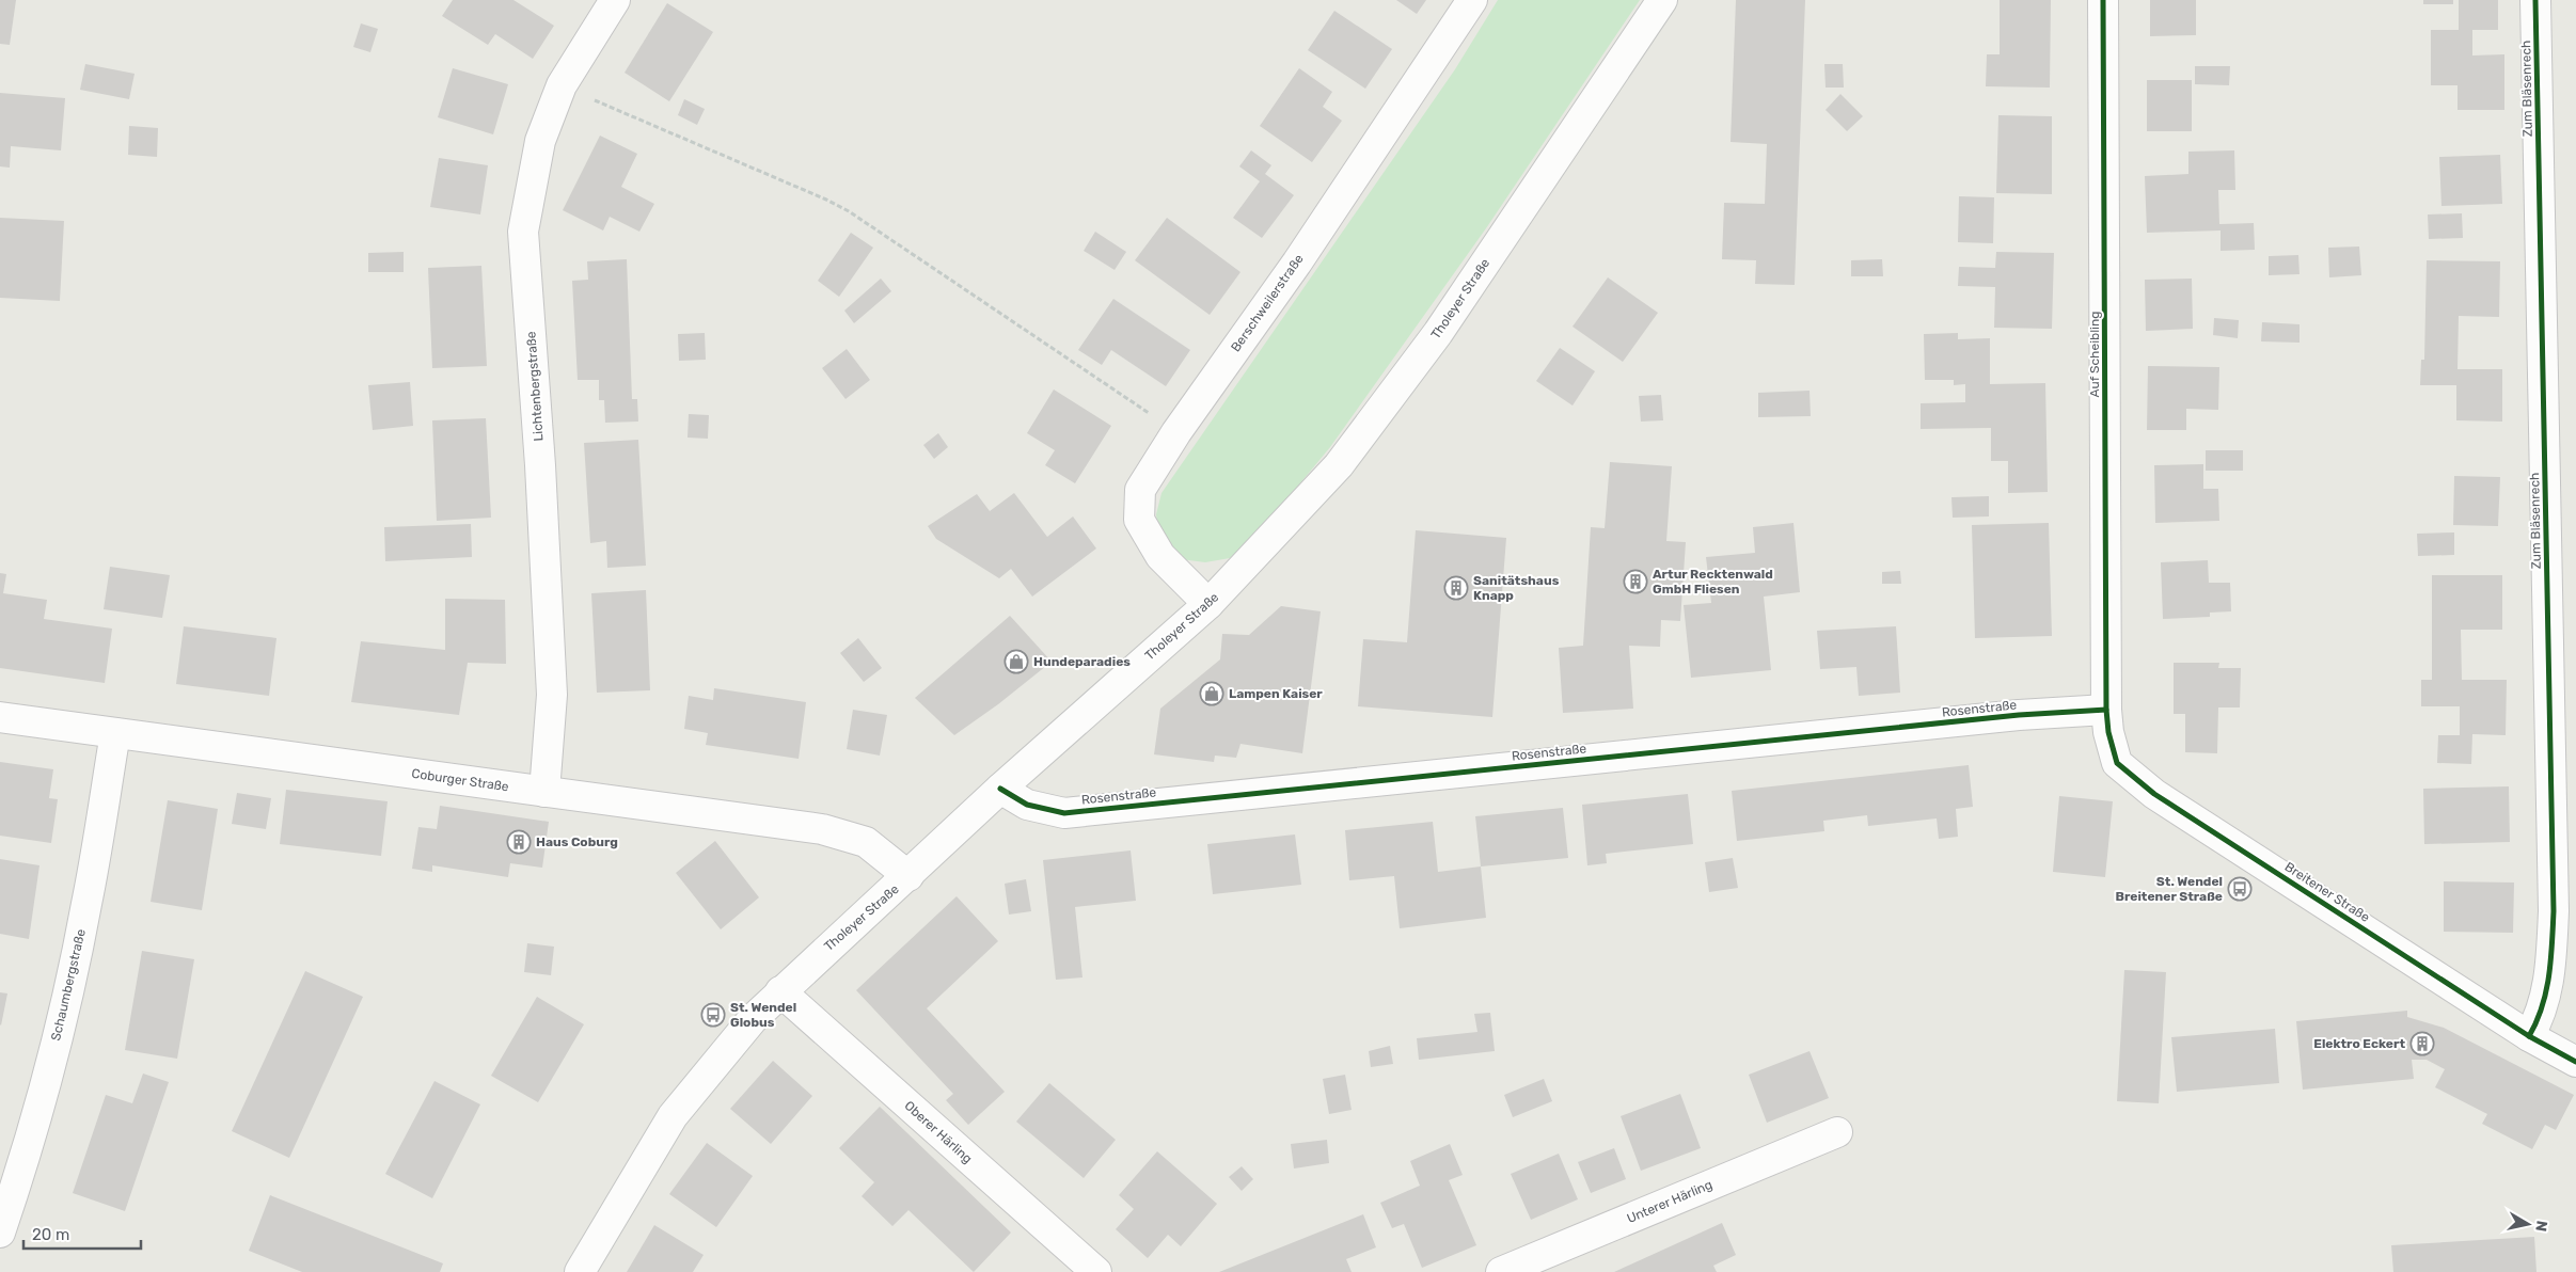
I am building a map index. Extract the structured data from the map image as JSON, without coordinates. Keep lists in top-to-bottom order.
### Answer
{
  "streets": {
    "street": [
      "Zum Bläsenrech",
      "Tholeyer Straße",
      "Berschweilerstraße",
      "Auf Scheibling",
      "Lichtenbergstraße",
      "Rosenstraße",
      "Coburger Straße",
      "Breitener Straße",
      "Schaumbergstraße",
      "Oberer Härling",
      "Unterer Härling"
    ]
  },
  "crossings": [
    ["Zum Bläsenrech", "Breitener Straße"],
    ["Tholeyer Straße", "Berschweilerstraße"],
    ["Tholeyer Straße", "Rosenstraße"],
    ["Tholeyer Straße", "Coburger Straße"],
    ["Tholeyer Straße", "Oberer Härling"],
    ["Auf Scheibling", "Rosenstraße"],
    ["Auf Scheibling", "Breitener Straße"],
    ["Lichtenbergstraße", "Coburger Straße"],
    ["Rosenstraße", "Breitener Straße"],
    ["Coburger Straße", "Schaumbergstraße"]
  ],
  "places": {
    "building": [
      "Artur Recktenwald GmbH Fliesen",
      "Sanitätshaus Knapp",
      "Haus Coburg",
      "Elektro Eckert"
    ],
    "shop": ["Hundeparadies", "Lampen Kaiser"],
    "bus stop": ["St. Wendel Breitener Straße", "St. Wendel Globus"]
  },
  "scale_bar": "20 m",
  "north": "right"
}
